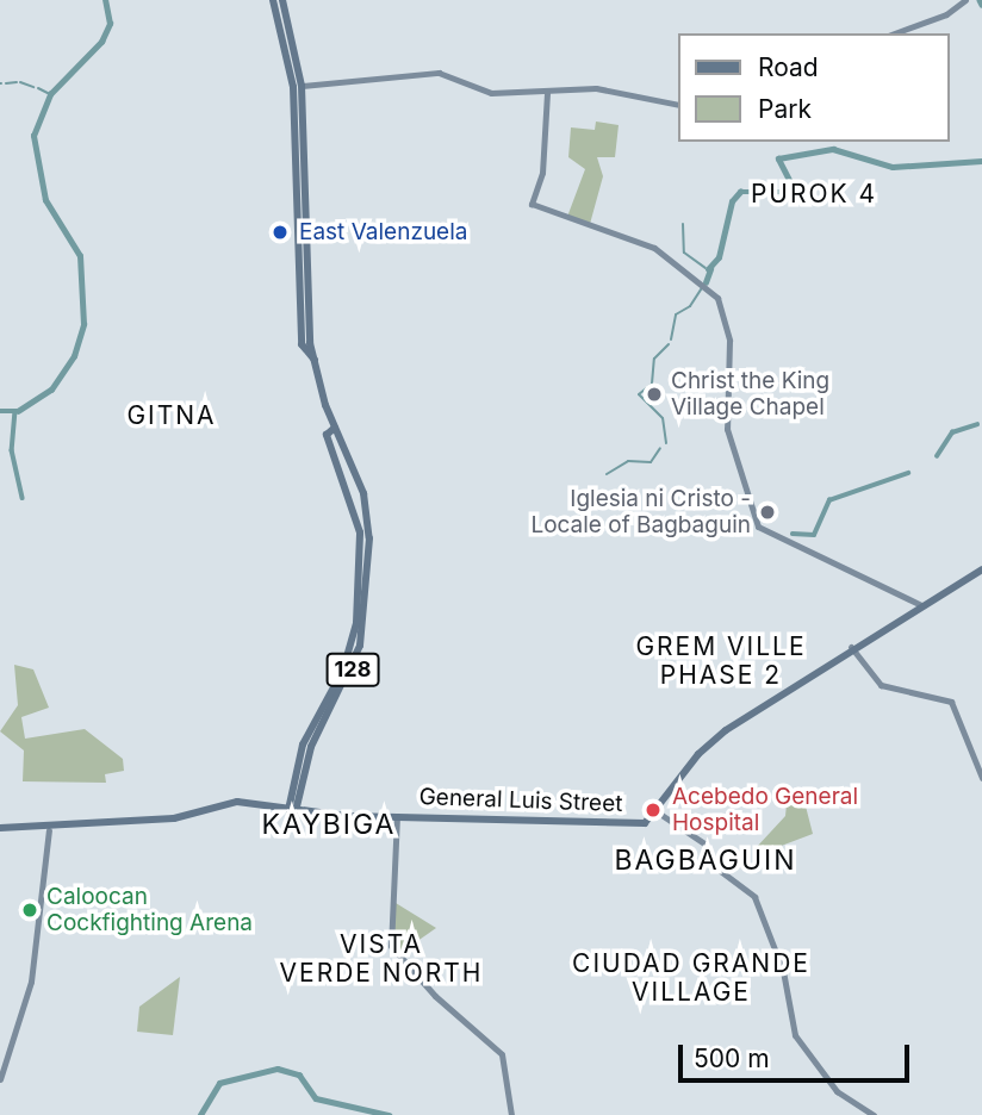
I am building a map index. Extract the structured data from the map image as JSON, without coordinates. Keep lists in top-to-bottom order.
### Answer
{
  "streets": {
    "main road": ["128", "General Luis Street"]
  },
  "crossings": [
    ["128", "General Luis Street"]
  ],
  "districts": [
    "PUROK 4",
    "GITNA",
    "GREM VILLE PHASE 2",
    "KAYBIGA",
    "BAGBAGUIN",
    "VISTA VERDE NORTH",
    "CIUDAD GRANDE VILLAGE"
  ],
  "places": [
    "East Valenzuela",
    "Christ the King Village Chapel",
    "Iglesia ni Cristo - Locale of Bagbaguin",
    "Acebedo General Hospital",
    "Caloocan Cockfighting Arena"
  ],
  "legend": ["Road", "Park"],
  "scale_bar": "500 m"
}
